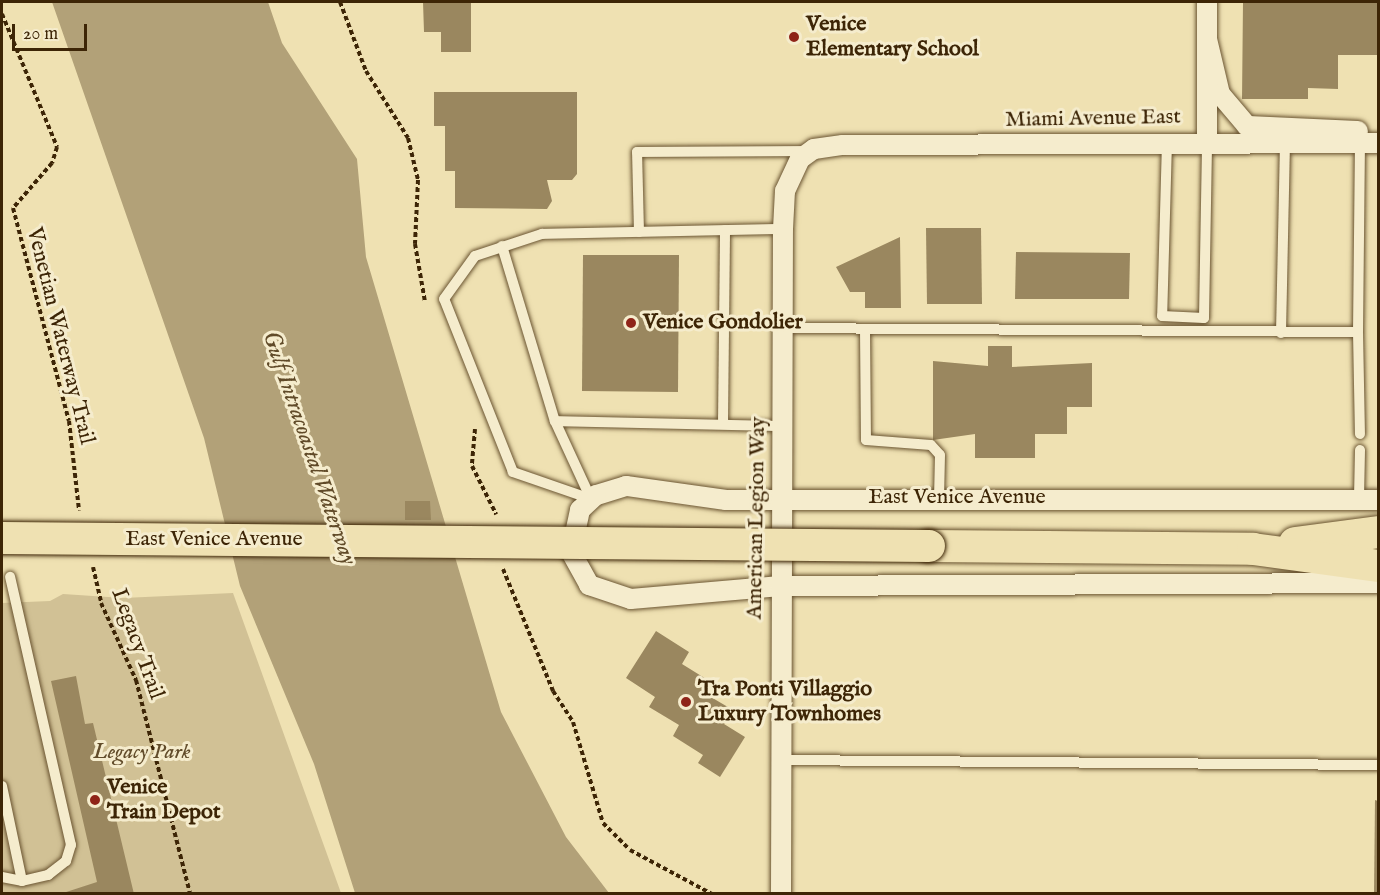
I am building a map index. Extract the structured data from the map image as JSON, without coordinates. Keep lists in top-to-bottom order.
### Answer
{
  "streets": {
    "main road": ["East Venice Avenue"],
    "street": ["Miami Avenue East", "American Legion Way"],
    "path": ["Venetian Waterway Trail", "Legacy Trail"]
  },
  "crossings": [
    ["Miami Avenue East", "American Legion Way"],
    ["East Venice Avenue", "American Legion Way"]
  ],
  "water": ["Gulf Intracoastal Waterway"],
  "parks": ["Legacy Park"],
  "places": [
    "Venice Elementary School",
    "Venice Gondolier",
    "Tra Ponti Villaggio Luxury Townhomes",
    "Venice Train Depot"
  ],
  "scale_bar": "20 m"
}
